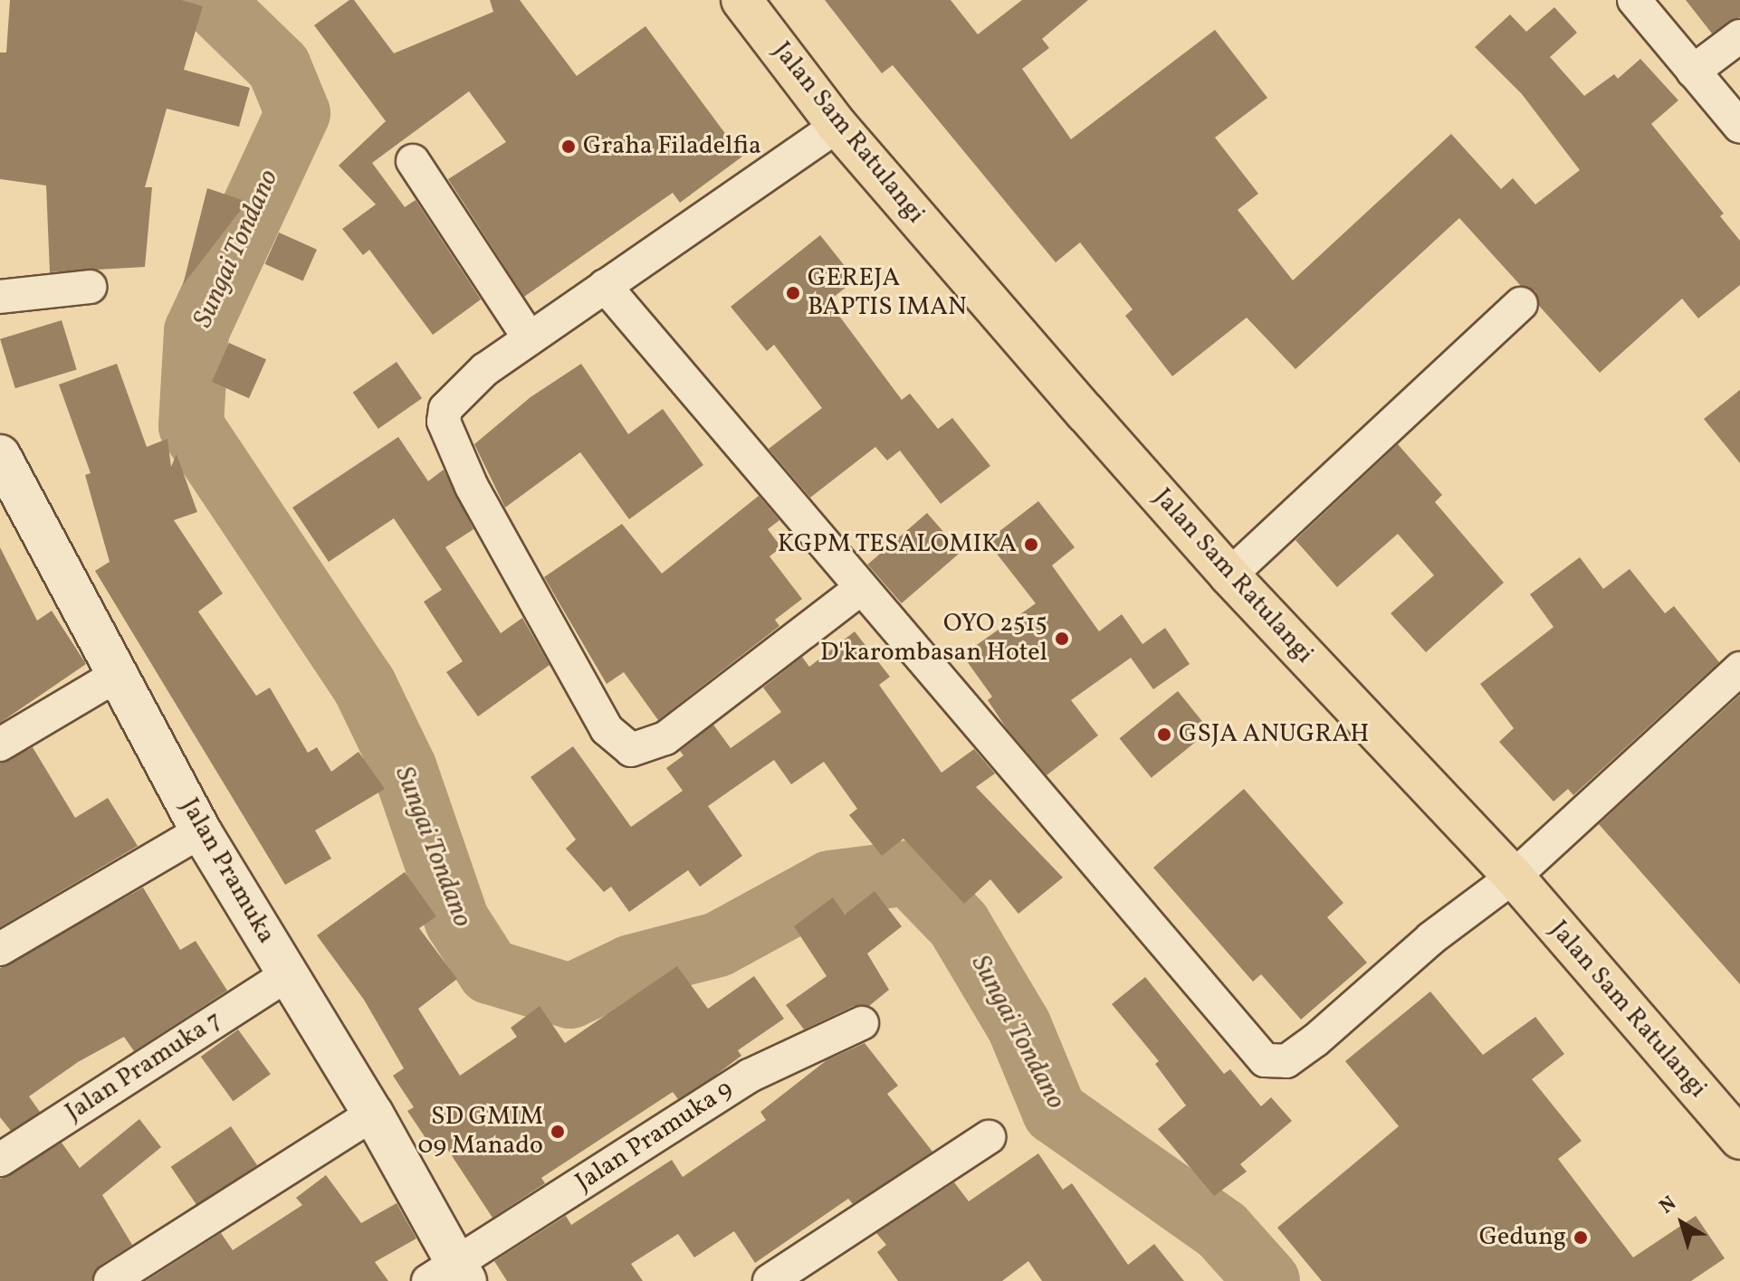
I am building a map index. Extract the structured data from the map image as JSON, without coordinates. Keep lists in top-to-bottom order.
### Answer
{
  "streets": {
    "main road": ["Jalan Sam Ratulangi"],
    "street": ["Jalan Pramuka", "Jalan Pramuka 7", "Jalan Pramuka 9"]
  },
  "crossings": [
    ["Jalan Pramuka", "Jalan Pramuka 7"],
    ["Jalan Pramuka", "Jalan Pramuka 9"]
  ],
  "water": ["Sungai Tondano"],
  "places": [
    "Graha Filadelfia",
    "GEREJA BAPTIS IMAN",
    "KGPM TESALOMIKA",
    "OYO 2515 D'karombasan Hotel",
    "GSJA ANUGRAH",
    "SD GMIM 09 Manado",
    "Gedung"
  ],
  "north": "top left"
}
